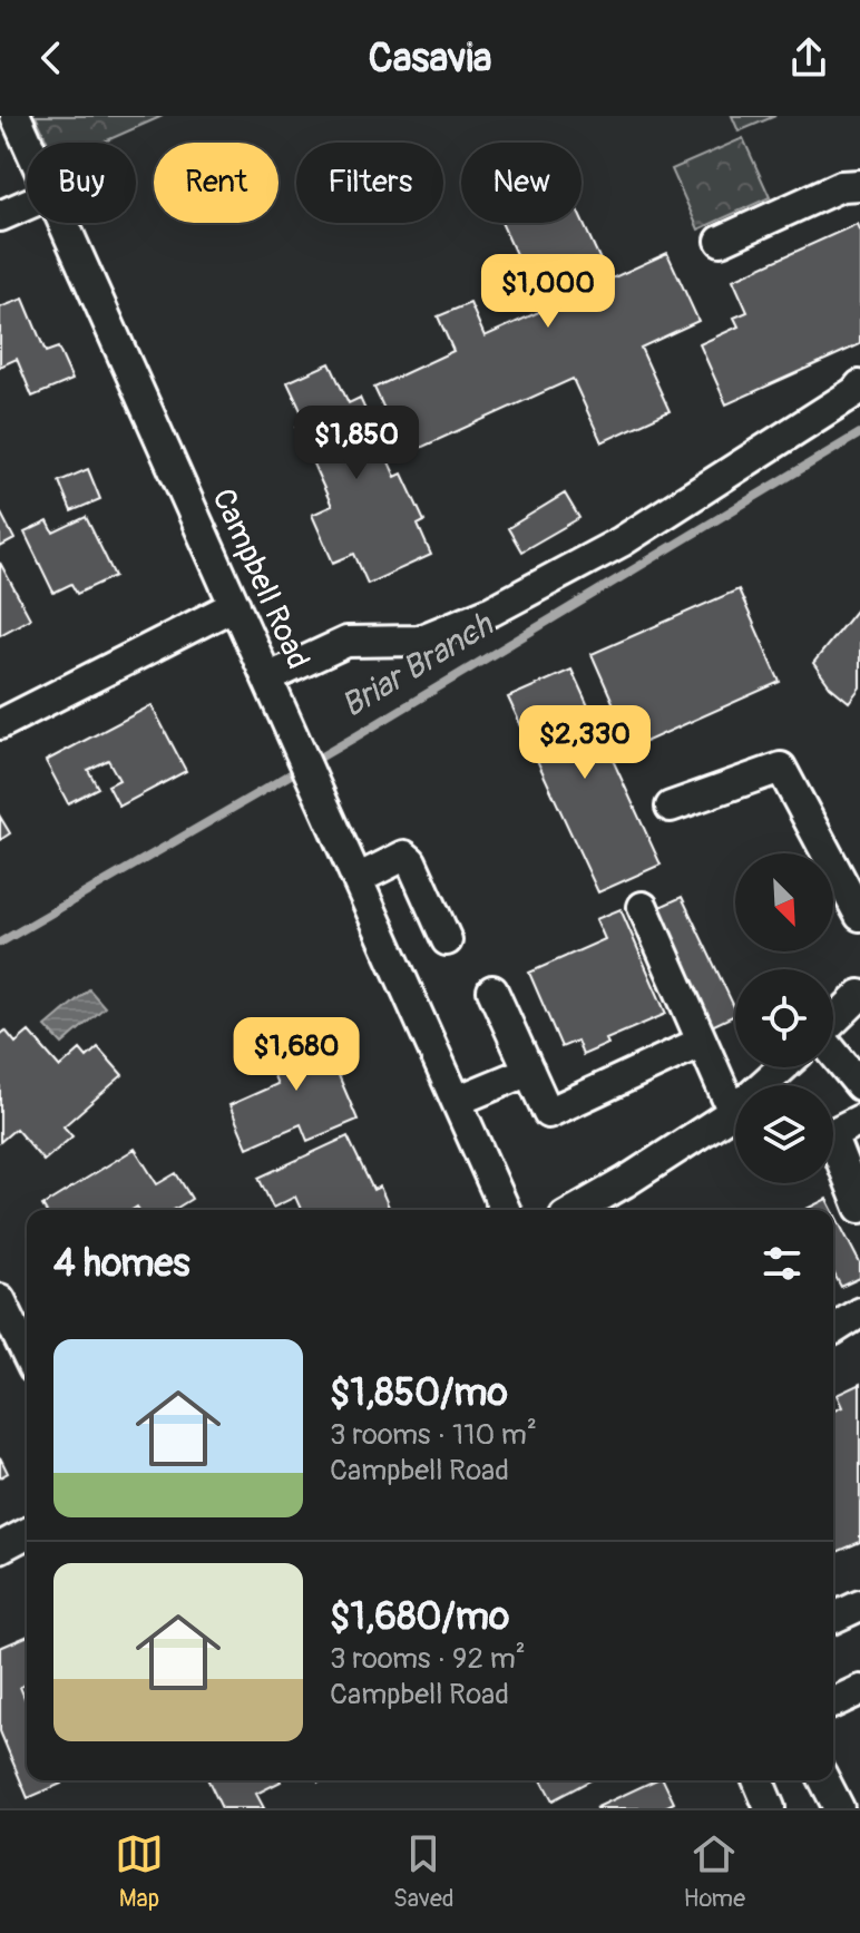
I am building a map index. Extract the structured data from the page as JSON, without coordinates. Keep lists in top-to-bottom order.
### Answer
{
  "streets": {
    "street": ["Campbell Road"]
  },
  "water": ["Briar Branch"],
  "north": "bottom right",
  "page": {
    "header": "Casavia",
    "chip": [
      "Buy",
      "Rent",
      "Filters",
      "New"
    ],
    "price": [
      "$1,000",
      "$1,850",
      "$2,330",
      "$1,680"
    ],
    "heading": "4 homes",
    "list": [
      {
        "name": "$1,850/mo",
        "note": "3 rooms · 110 m² · Campbell Road"
      },
      {
        "name": "$1,680/mo",
        "note": "3 rooms · 92 m² · Campbell Road"
      }
    ],
    "tabs": ["Map", "Saved", "Home"]
  }
}
